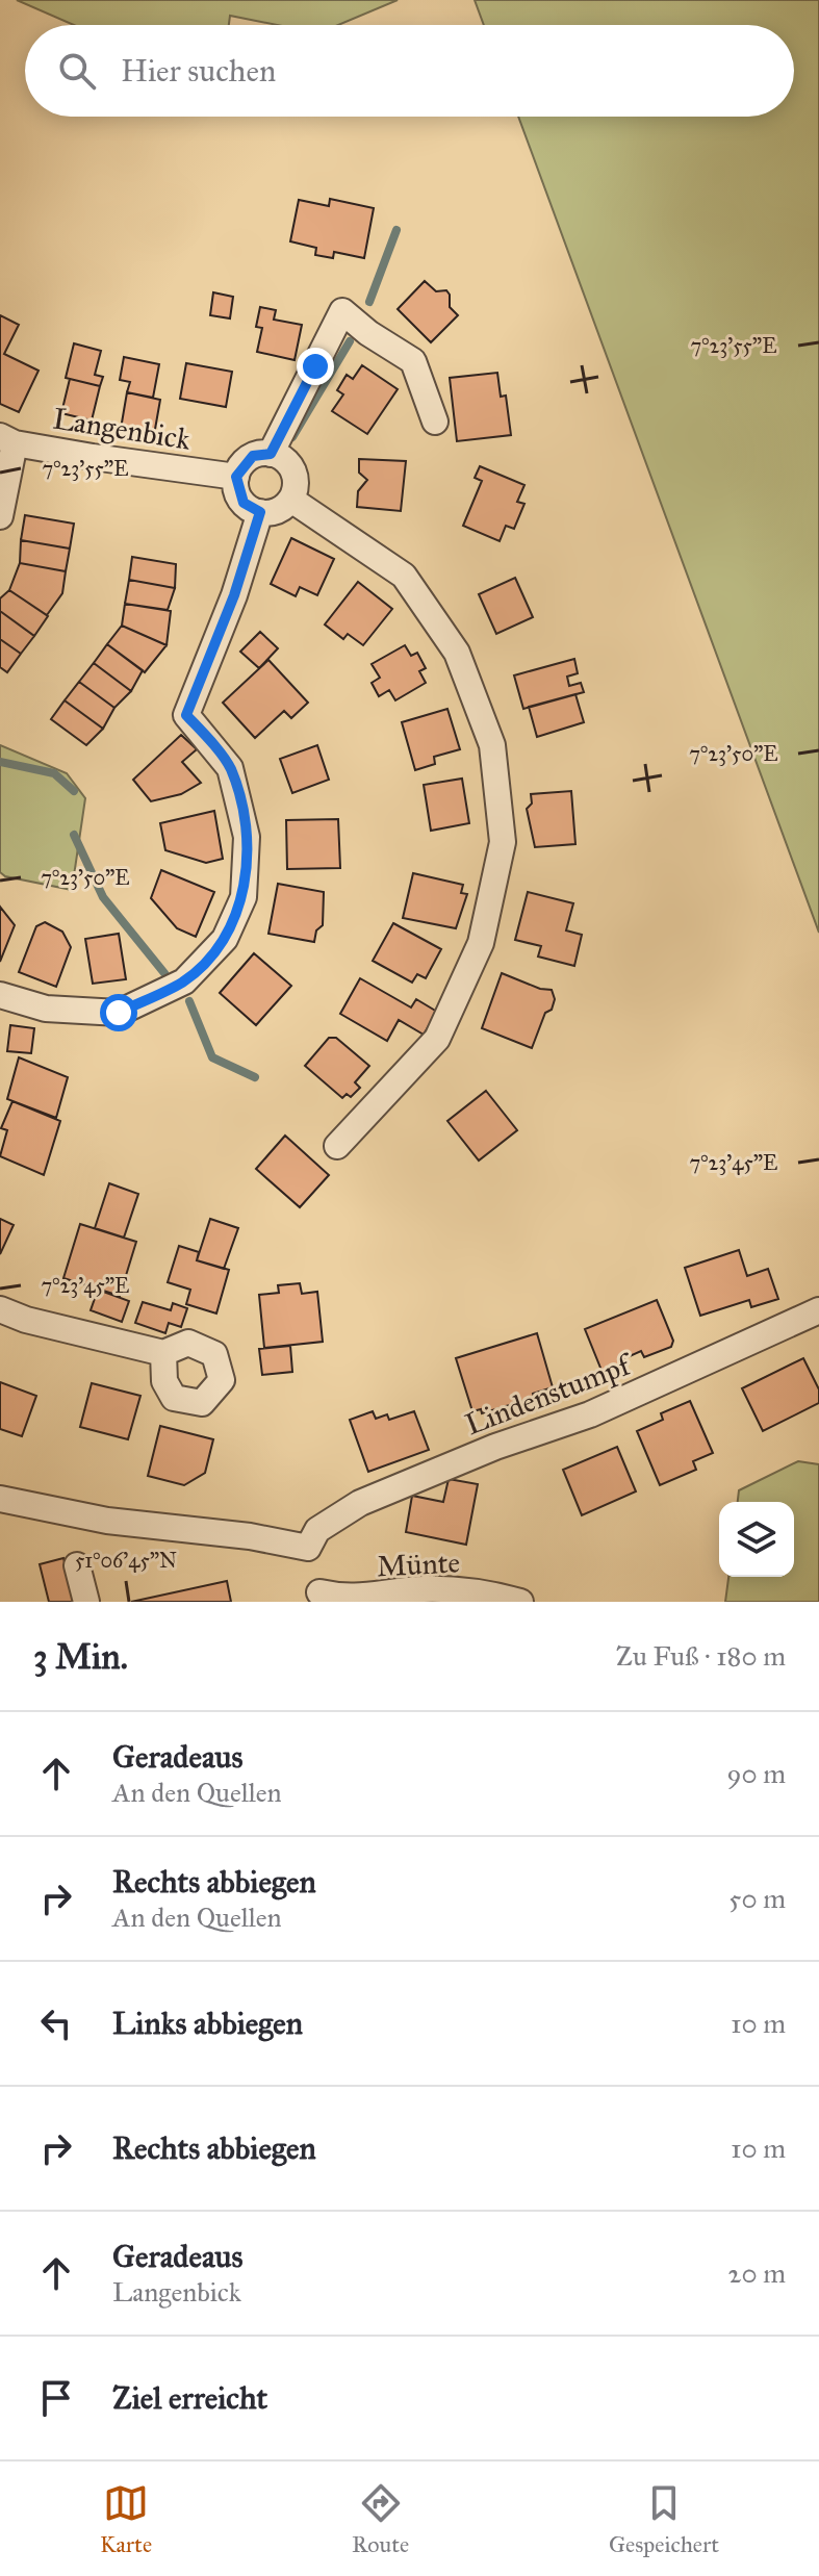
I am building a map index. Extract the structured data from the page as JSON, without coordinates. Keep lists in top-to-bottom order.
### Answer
{
  "streets": {
    "street": ["Langenbick", "Lindenstumpf", "Münte"]
  },
  "page": {
    "search": "Hier suchen",
    "heading": ["3 Min.", "Zu Fuß · 180 m"],
    "list": [
      ["Geradeaus", "An den Quellen", "90 m"],
      ["Rechts abbiegen", "An den Quellen", "50 m"],
      ["Links abbiegen", "10 m"],
      ["Rechts abbiegen", "10 m"],
      ["Geradeaus", "Langenbick", "20 m"],
      "Ziel erreicht"
    ],
    "nav": ["Karte", "Route", "Gespeichert"]
  },
  "coordinates": [
    "7°23'55\"E",
    "7°23'50\"E",
    "7°23'45\"E",
    "51°06'45\"N"
  ]
}
